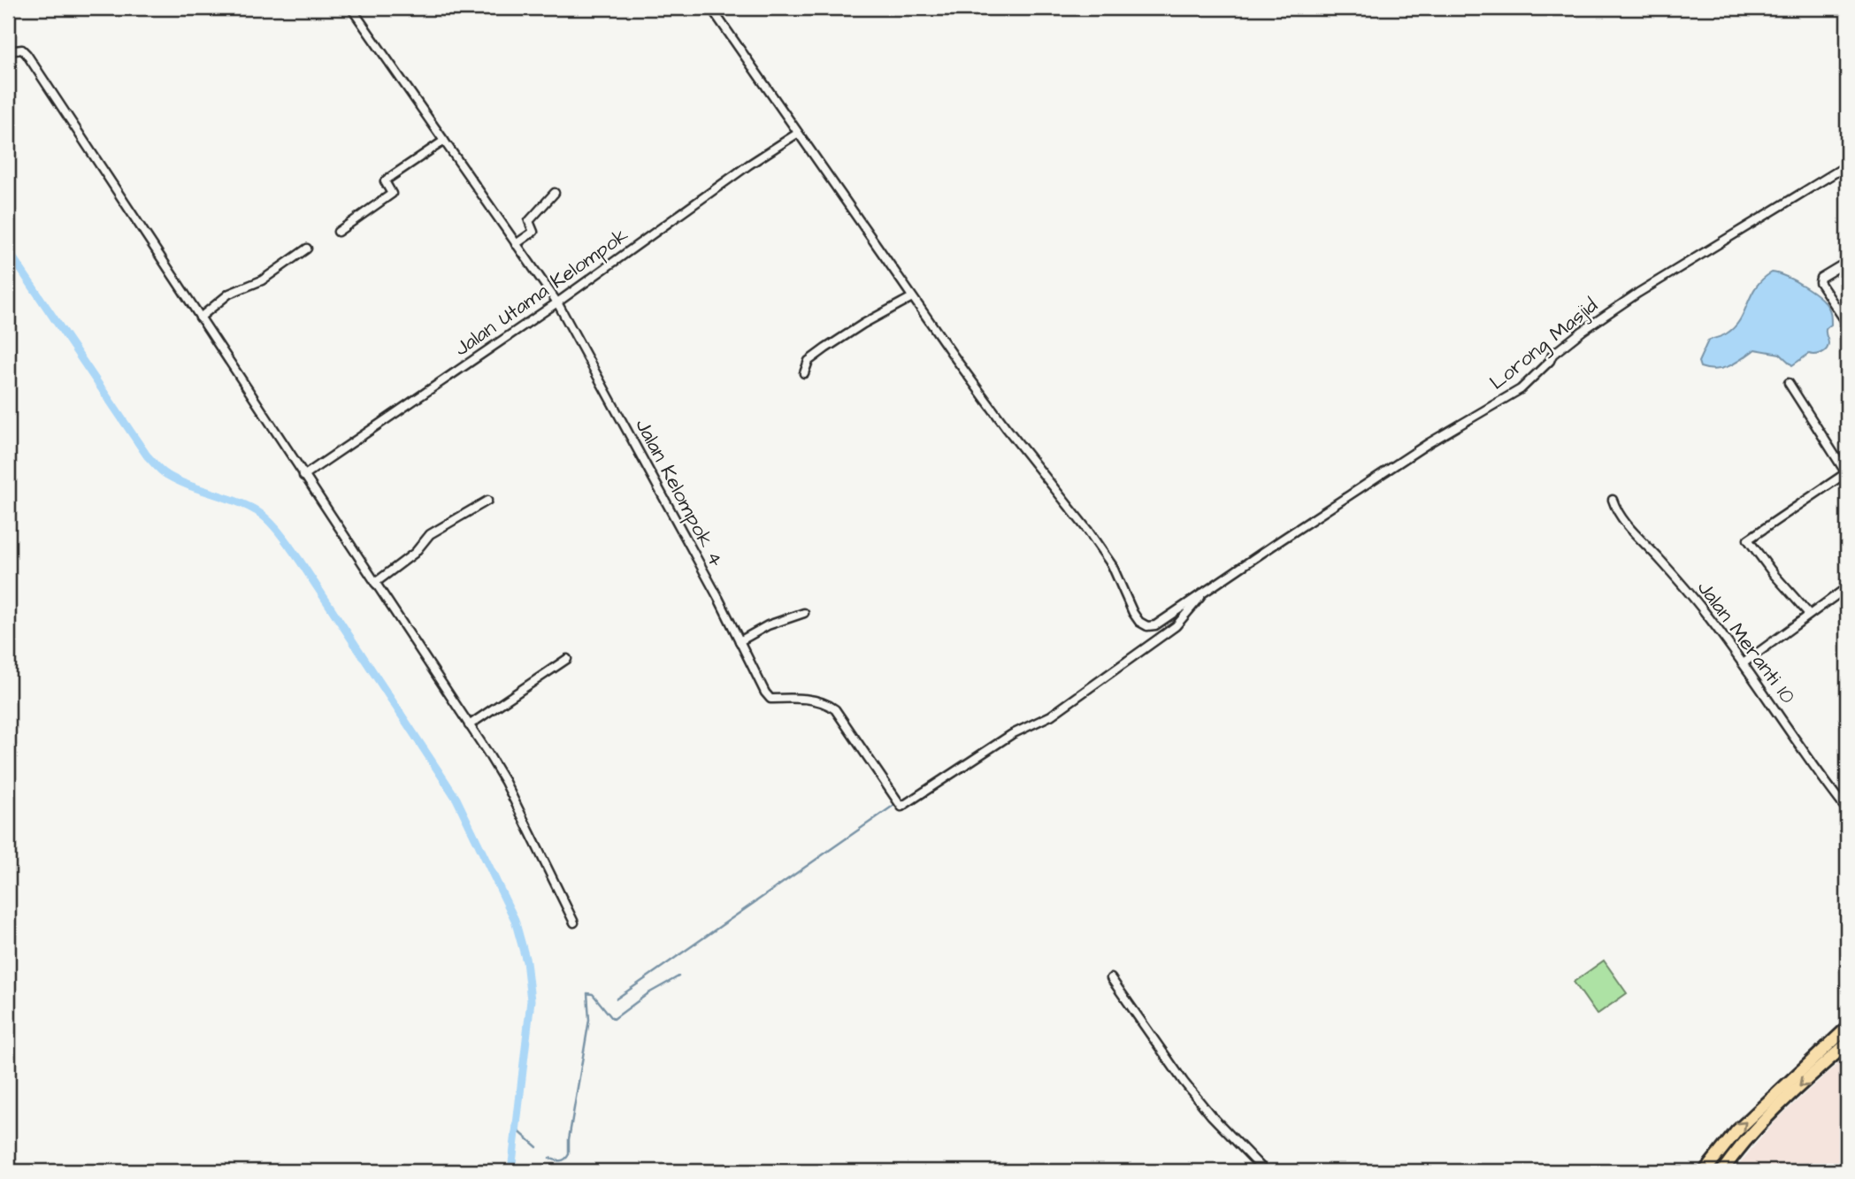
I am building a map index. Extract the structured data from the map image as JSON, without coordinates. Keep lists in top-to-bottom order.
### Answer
{
  "streets": {
    "street": [
      "Jalan Utama Kelompok",
      "Lorong Masjid",
      "Jalan Kelompok 4",
      "Jalan Meranti 10"
    ]
  },
  "crossings": [
    ["Jalan Utama Kelompok", "Jalan Kelompok 4"],
    ["Lorong Masjid", "Jalan Kelompok 4"]
  ]
}
